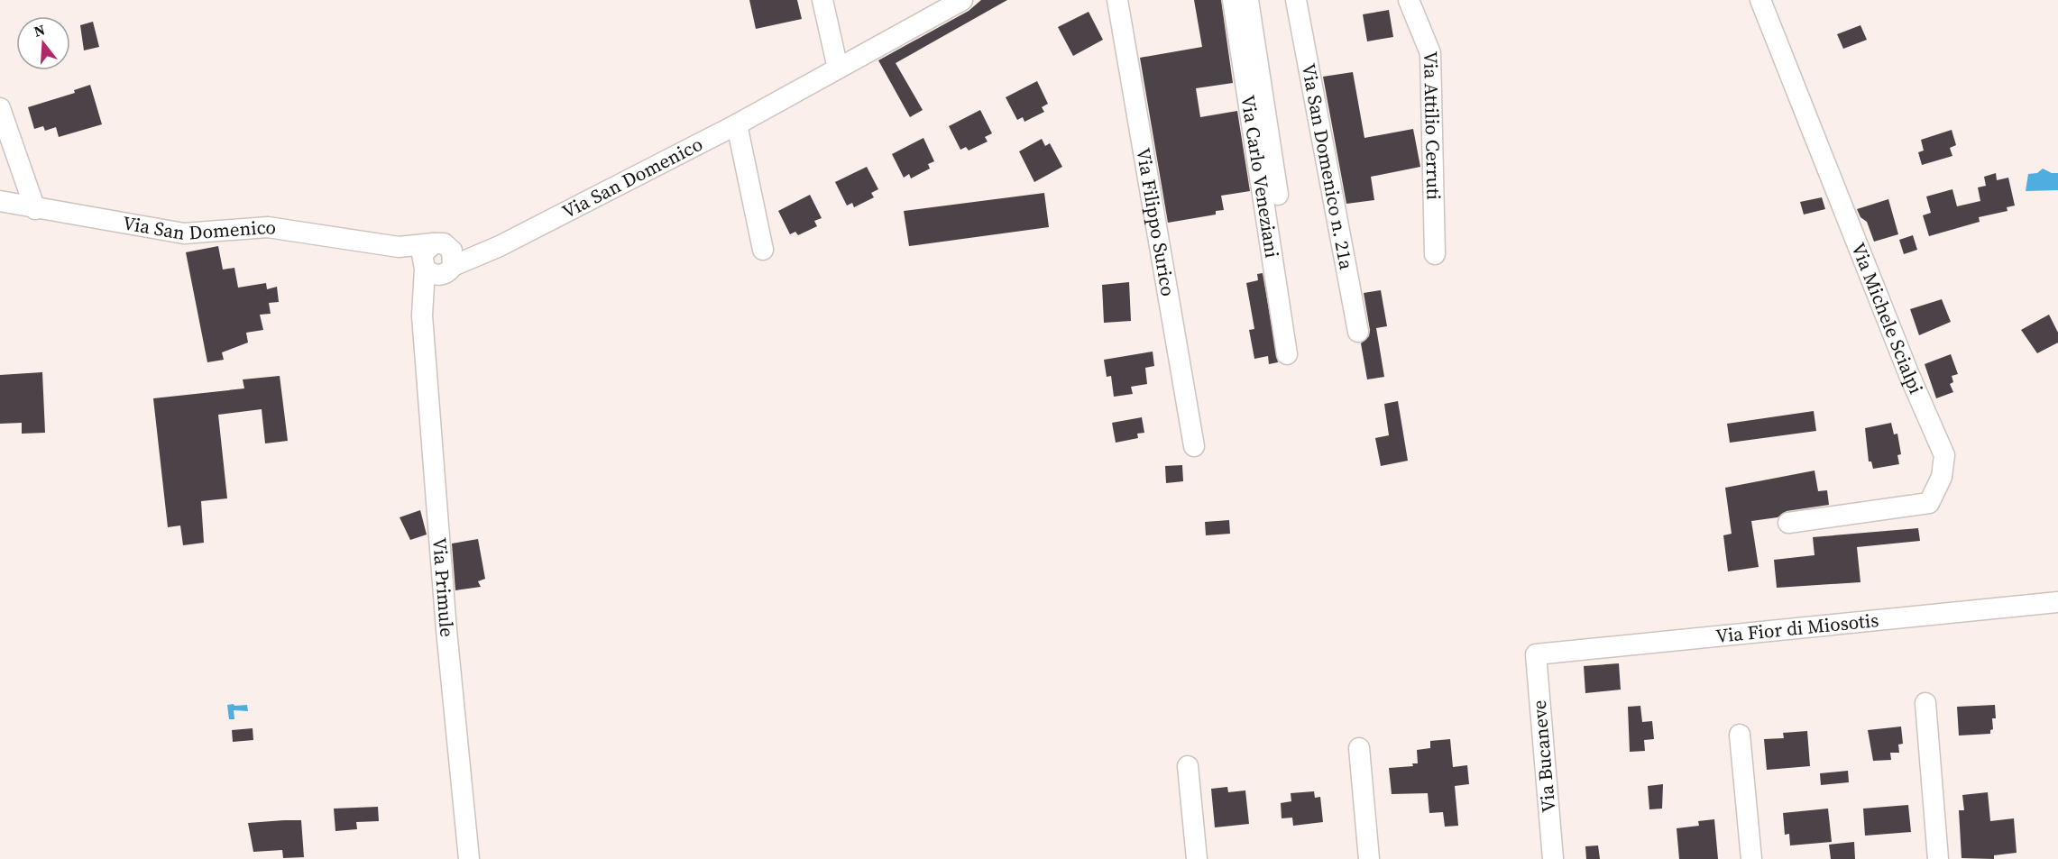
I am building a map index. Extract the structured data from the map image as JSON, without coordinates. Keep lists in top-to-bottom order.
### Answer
{
  "streets": {
    "street": [
      "Via Attilio Cerruti",
      "Via San Domenico n. 21a",
      "Via Carlo Veneziani",
      "Via San Domenico",
      "Via Filippo Surico",
      "Via Michele Scialpi",
      "Via Primule",
      "Via Fior di Miosotis",
      "Via Bucaneve"
    ]
  },
  "crossings": [
    ["Via San Domenico", "Via Primule"],
    ["Via Fior di Miosotis", "Via Bucaneve"]
  ],
  "north": "top"
}
